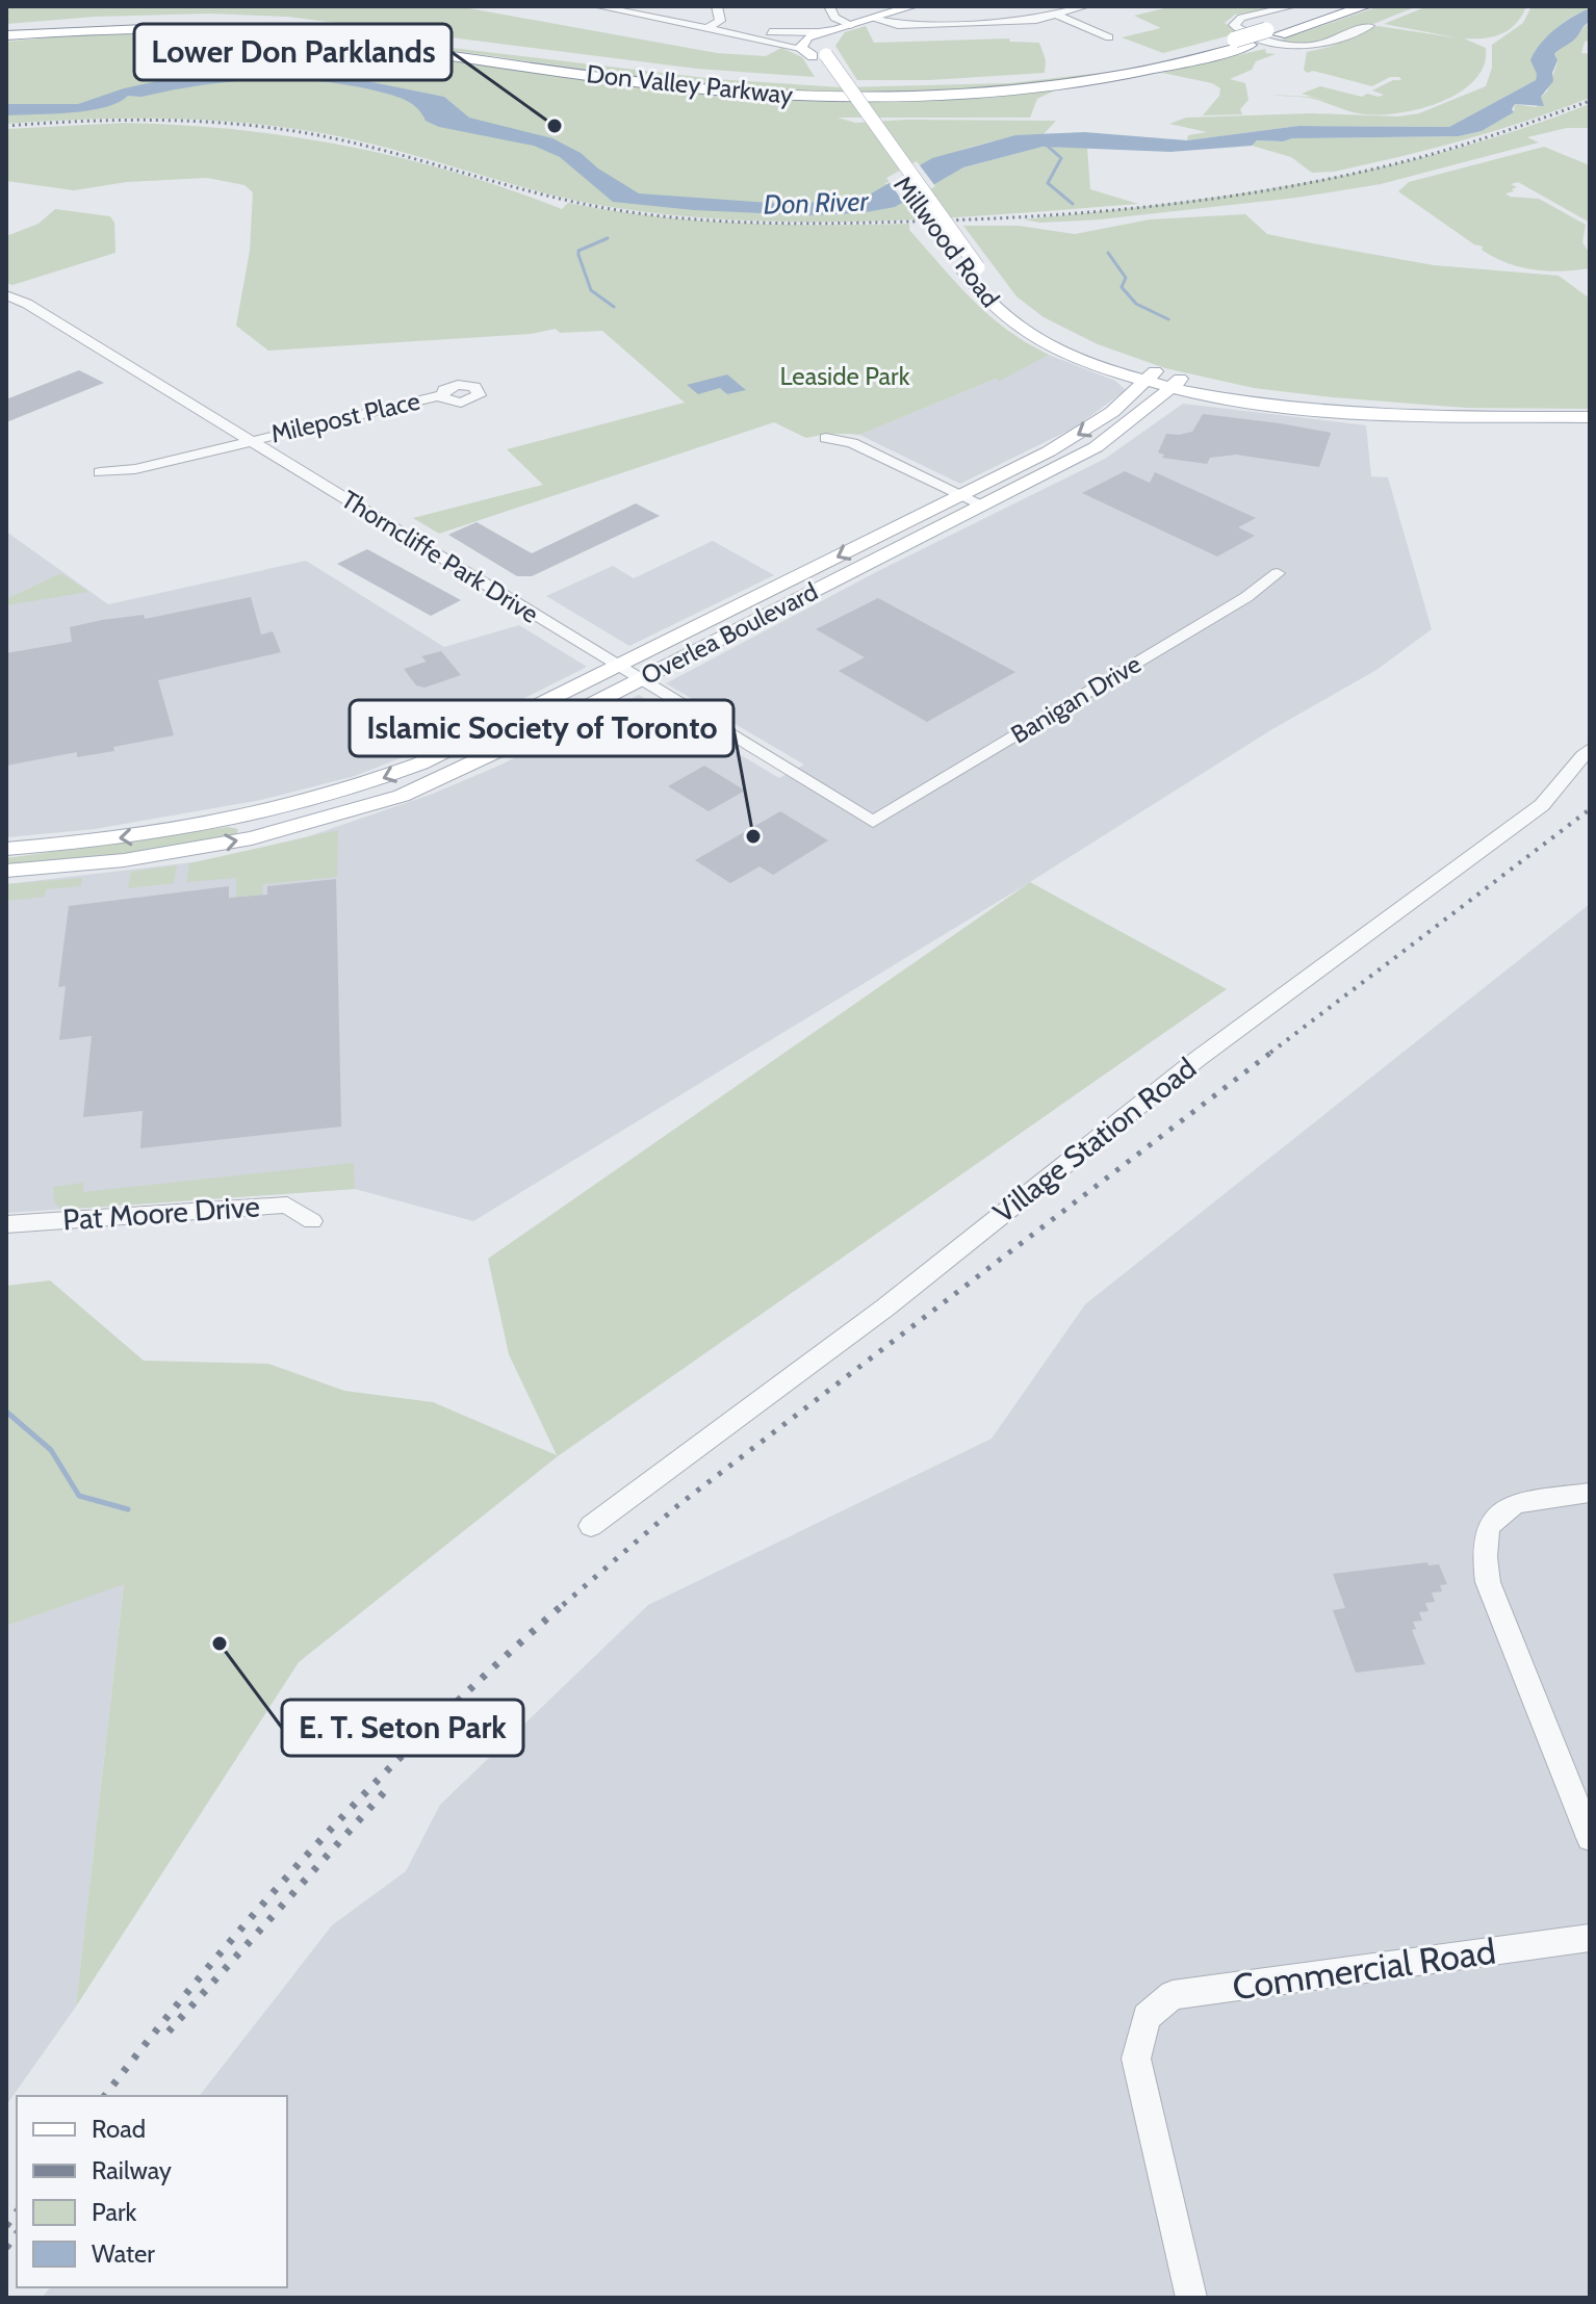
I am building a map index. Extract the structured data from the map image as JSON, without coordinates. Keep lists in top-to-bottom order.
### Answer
{
  "streets": {
    "highway": ["Don Valley Parkway"],
    "main road": ["Millwood Road", "Overlea Boulevard"],
    "street": [
      "Milepost Place",
      "Thorncliffe Park Drive",
      "Banigan Drive",
      "Village Station Road",
      "Pat Moore Drive",
      "Commercial Road"
    ]
  },
  "crossings": [
    ["Millwood Road", "Overlea Boulevard"],
    ["Milepost Place", "Thorncliffe Park Drive"],
    ["Thorncliffe Park Drive", "Overlea Boulevard"],
    ["Thorncliffe Park Drive", "Banigan Drive"]
  ],
  "water": ["Don River"],
  "parks": ["Leaside Park"],
  "places": ["Lower Don Parklands", "Islamic Society of Toronto", "E. T. Seton Park"],
  "legend": [
    "Road",
    "Railway",
    "Park",
    "Water"
  ]
}
